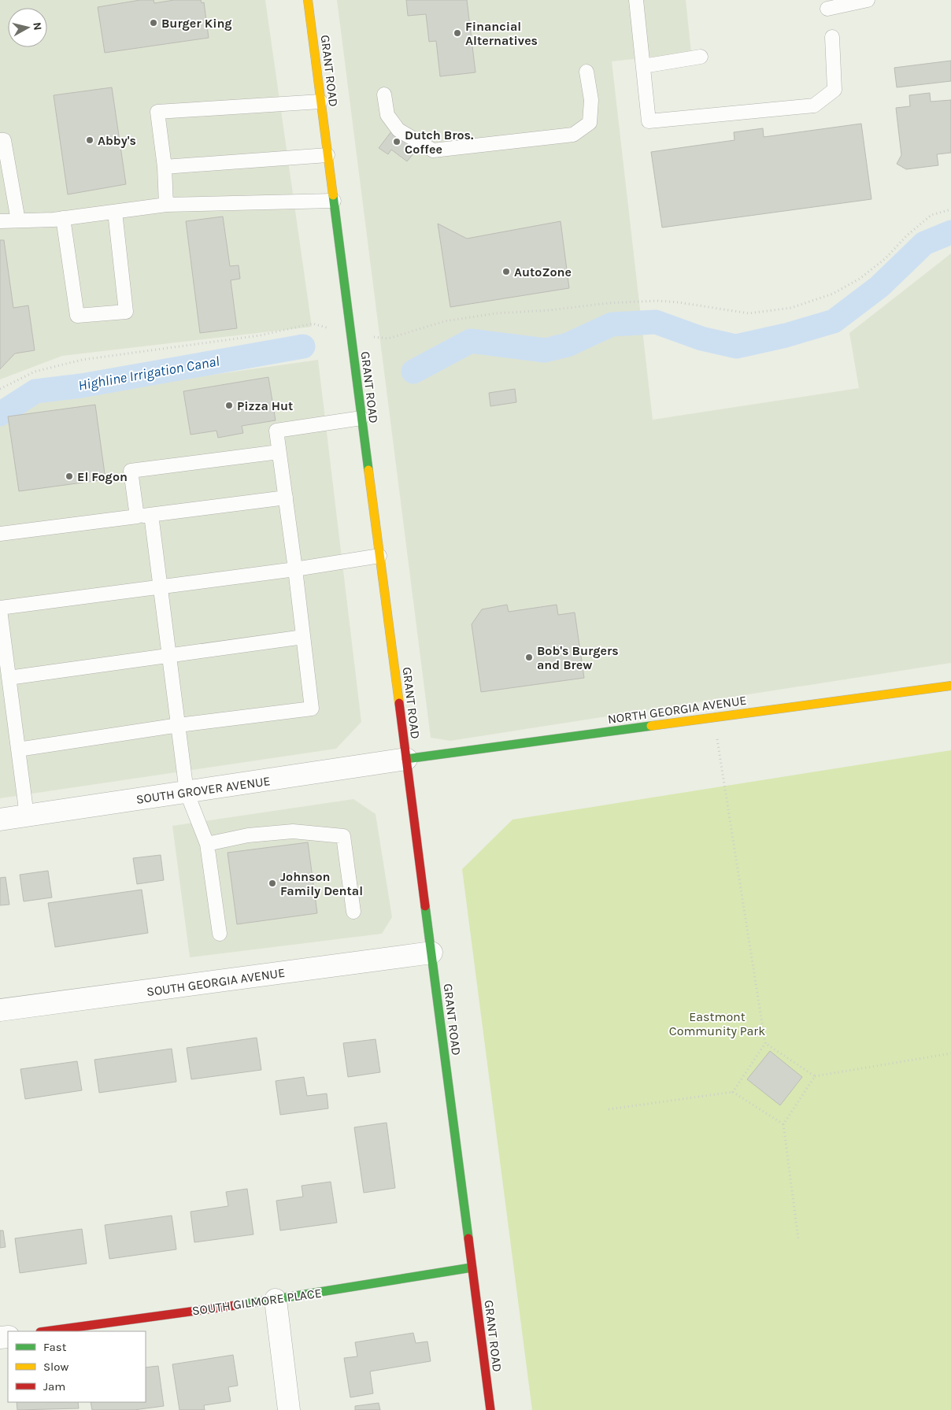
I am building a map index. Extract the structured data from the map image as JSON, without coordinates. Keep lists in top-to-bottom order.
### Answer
{
  "streets": {
    "main road": ["GRANT ROAD", "NORTH GEORGIA AVENUE", "SOUTH GILMORE PLACE"],
    "street": ["SOUTH GROVER AVENUE", "SOUTH GEORGIA AVENUE"]
  },
  "crossings": [
    ["GRANT ROAD", "NORTH GEORGIA AVENUE"],
    ["GRANT ROAD", "SOUTH GROVER AVENUE"],
    ["GRANT ROAD", "SOUTH GEORGIA AVENUE"],
    ["GRANT ROAD", "SOUTH GILMORE PLACE"],
    ["NORTH GEORGIA AVENUE", "SOUTH GROVER AVENUE"]
  ],
  "water": ["Highline Irrigation Canal"],
  "parks": ["Eastmont Community Park"],
  "places": [
    "Burger King",
    "Financial Alternatives",
    "Abby's",
    "Dutch Bros. Coffee",
    "AutoZone",
    "Pizza Hut",
    "El Fogon",
    "Bob's Burgers and Brew",
    "Johnson Family Dental"
  ],
  "legend": ["Fast", "Slow", "Jam"],
  "north": "right"
}
